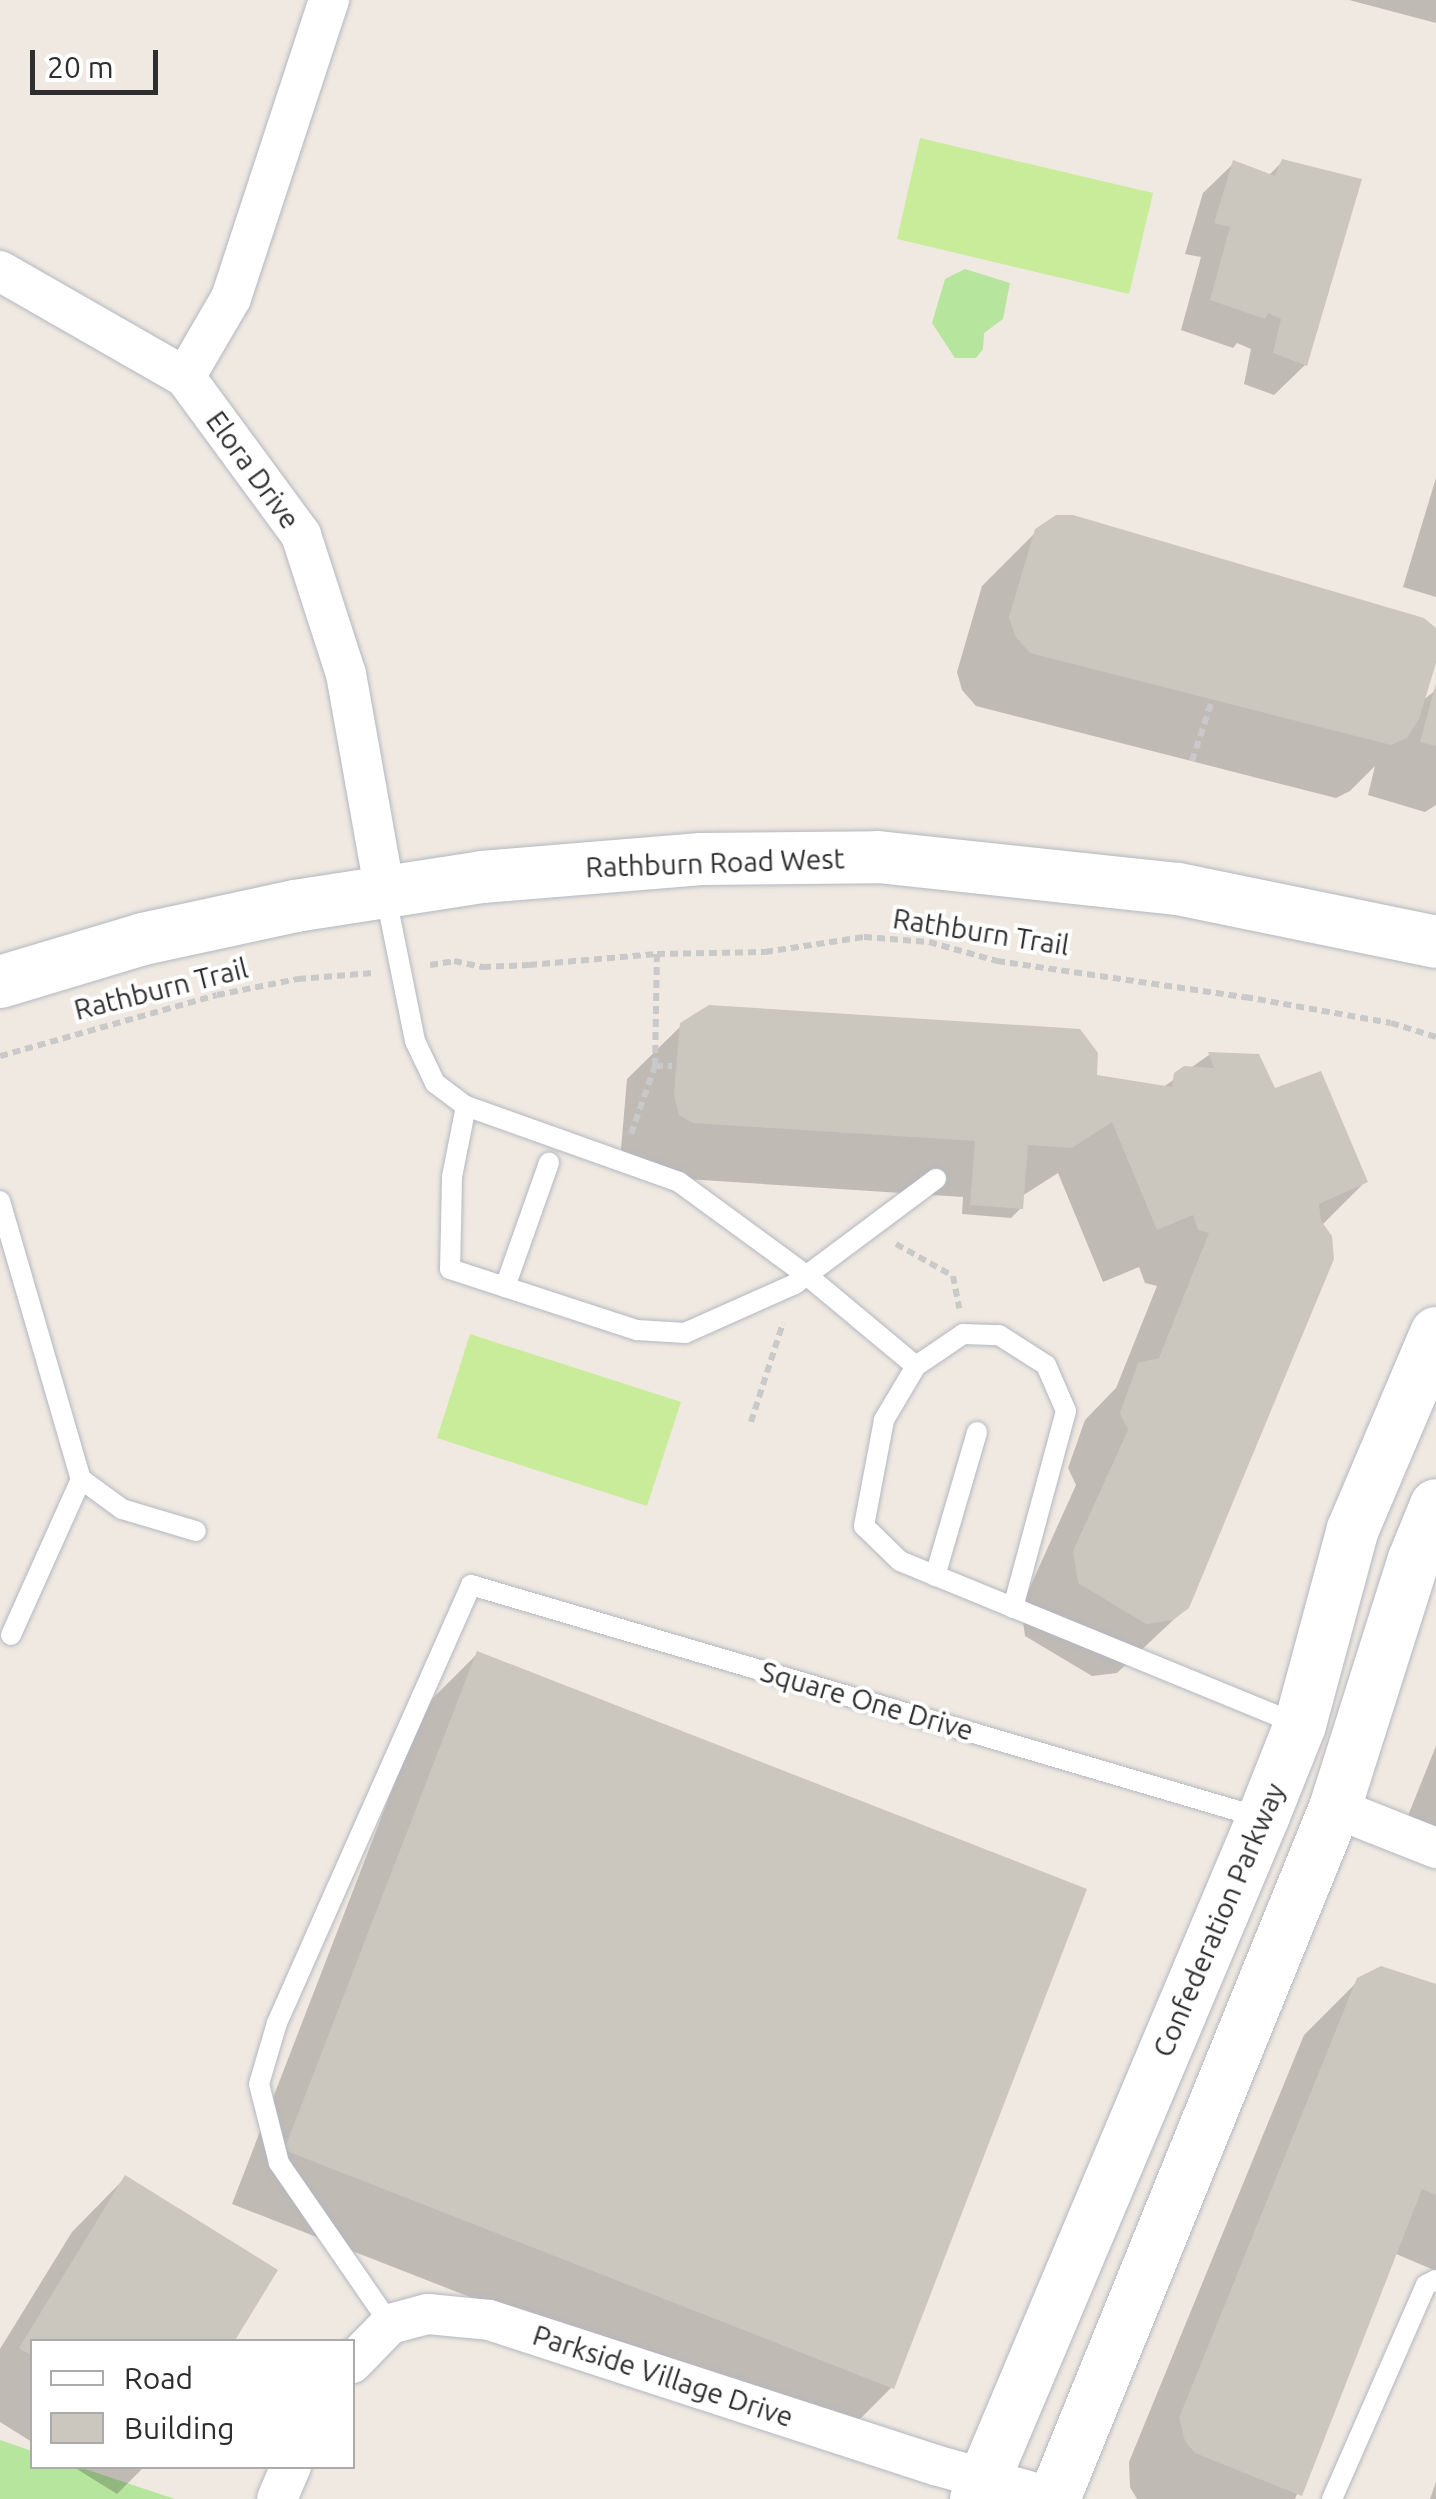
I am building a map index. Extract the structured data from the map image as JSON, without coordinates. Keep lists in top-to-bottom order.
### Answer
{
  "streets": {
    "street": [
      "Elora Drive",
      "Rathburn Road West",
      "Confederation Parkway",
      "Parkside Village Drive"
    ],
    "lane": ["Square One Drive"],
    "path": ["Rathburn Trail"]
  },
  "crossings": [
    ["Elora Drive", "Rathburn Road West"],
    ["Square One Drive", "Confederation Parkway"],
    ["Square One Drive", "Parkside Village Drive"],
    ["Confederation Parkway", "Parkside Village Drive"]
  ],
  "legend": ["Road", "Building"],
  "scale_bar": "20 m"
}
